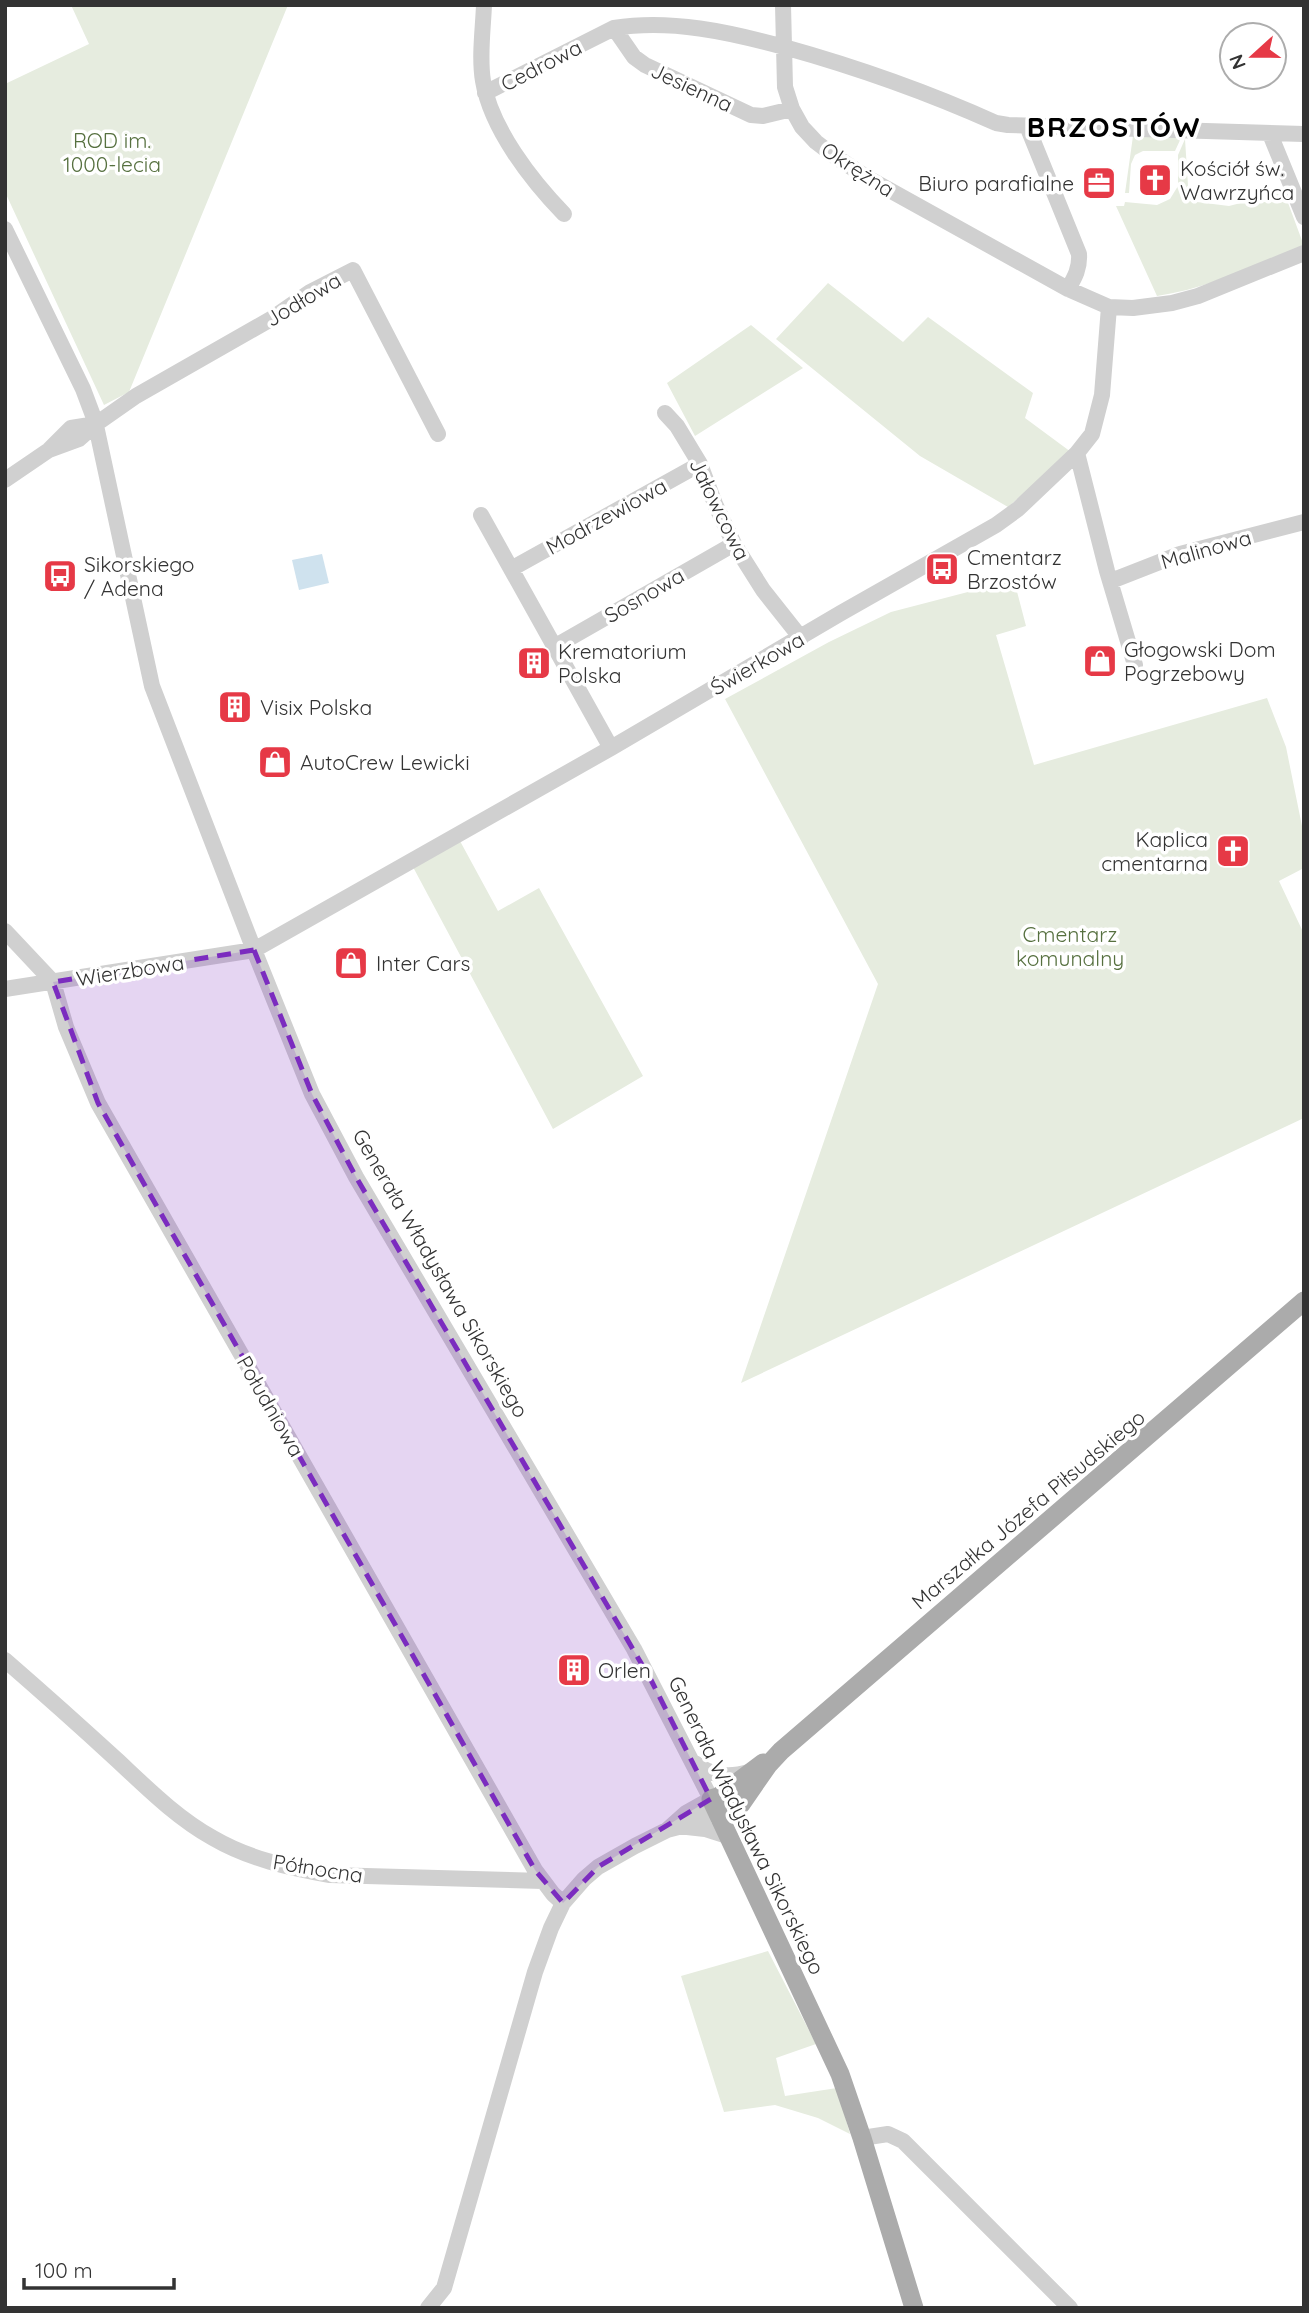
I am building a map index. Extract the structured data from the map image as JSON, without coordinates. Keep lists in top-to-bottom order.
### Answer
{
  "streets": {
    "main road": ["Generała Władysława Sikorskiego", "Marszałka Józefa Piłsudskiego"],
    "street": [
      "Cedrowa",
      "Jesienna",
      "Okrężna",
      "Jodłowa",
      "Jałowcowa",
      "Modrzewiowa",
      "Malinowa",
      "Sosnowa",
      "Świerkowa",
      "Wierzbowa",
      "Południowa",
      "Północna"
    ]
  },
  "crossings": [
    ["Cedrowa", "Jesienna"],
    ["Jesienna", "Okrężna"],
    ["Okrężna", "Świerkowa"],
    ["Jodłowa", "Generała Władysława Sikorskiego"],
    ["Jałowcowa", "Modrzewiowa"],
    ["Jałowcowa", "Sosnowa"],
    ["Jałowcowa", "Świerkowa"],
    ["Świerkowa", "Wierzbowa"],
    ["Świerkowa", "Generała Władysława Sikorskiego"],
    ["Wierzbowa", "Generała Władysława Sikorskiego"],
    ["Wierzbowa", "Południowa"],
    ["Generała Władysława Sikorskiego", "Marszałka Józefa Piłsudskiego"],
    ["Południowa", "Północna"]
  ],
  "districts": ["BRZOSTÓW"],
  "parks": ["ROD im. 1000-lecia", "Cmentarz komunalny"],
  "places": {
    "church": ["Kościół św. Wawrzyńca", "Kaplica cmentarna"],
    "office": ["Biuro parafialne"],
    "bus stop": ["Cmentarz Brzostów", "Sikorskiego / Adena"],
    "shop": ["Głogowski Dom Pogrzebowy", "AutoCrew Lewicki", "Inter Cars"],
    "building": ["Krematorium Polska", "Visix Polska", "Orlen"]
  },
  "scale_bar": "100 m",
  "north": "left"
}
